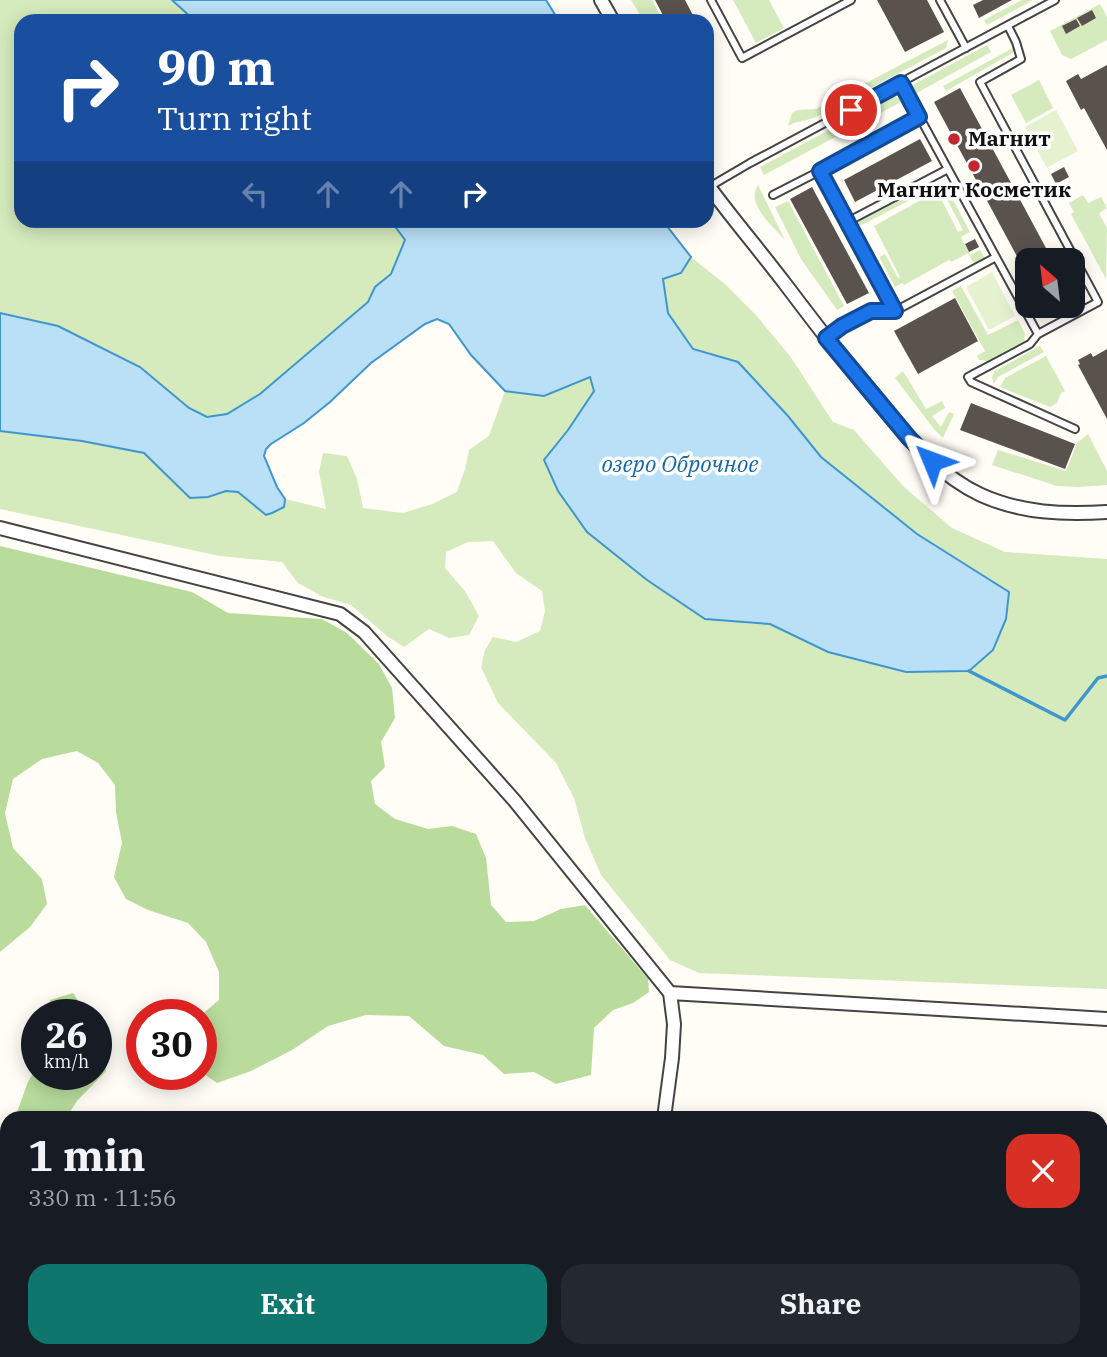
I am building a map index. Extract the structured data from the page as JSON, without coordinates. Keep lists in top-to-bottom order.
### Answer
{
  "water": ["озеро Оброчное"],
  "places": ["Магнит", "Магнит Косметик"],
  "north": "top left",
  "page": {
    "turn": ["90 m", "Turn right"],
    "speed": "26 km/h",
    "limit": "30",
    "heading": ["1 min", "330 m · 11:56"],
    "buttons": ["Exit", "Share"]
  }
}
